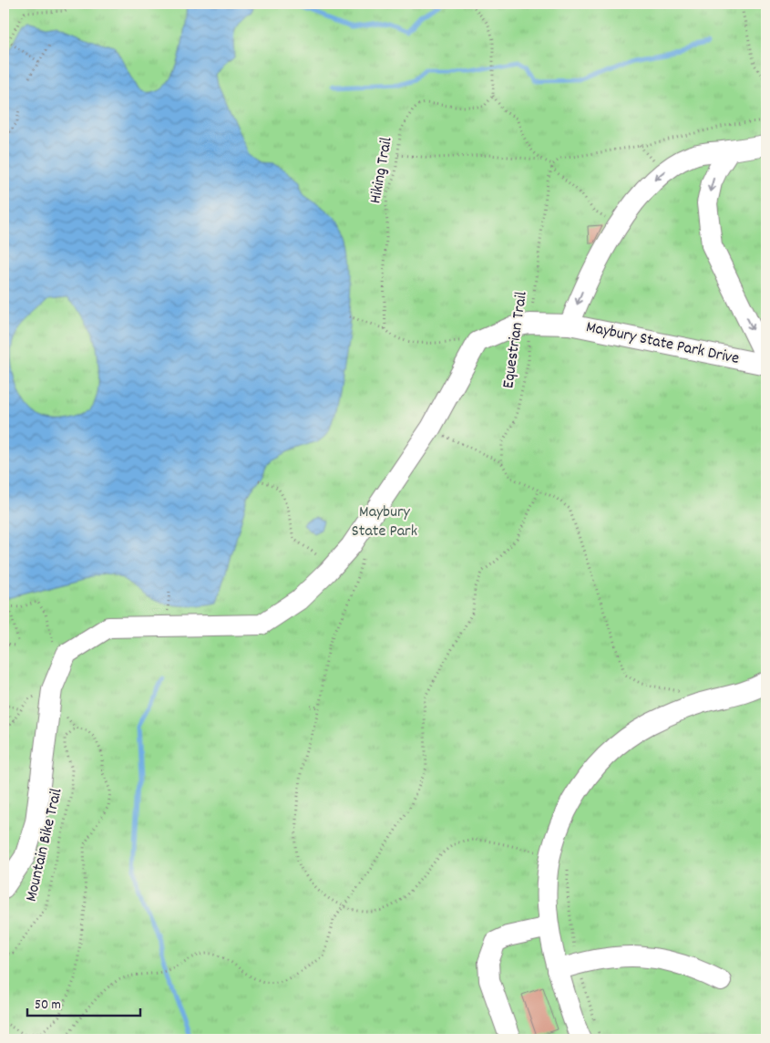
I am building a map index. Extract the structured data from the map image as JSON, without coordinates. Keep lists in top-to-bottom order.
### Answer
{
  "streets": {
    "lane": ["Maybury State Park Drive"],
    "path": ["Hiking Trail", "Equestrian Trail", "Mountain Bike Trail"]
  },
  "crossings": [
    ["Equestrian Trail", "Maybury State Park Drive"]
  ],
  "parks": ["Maybury State Park"],
  "scale_bar": "50 m"
}
